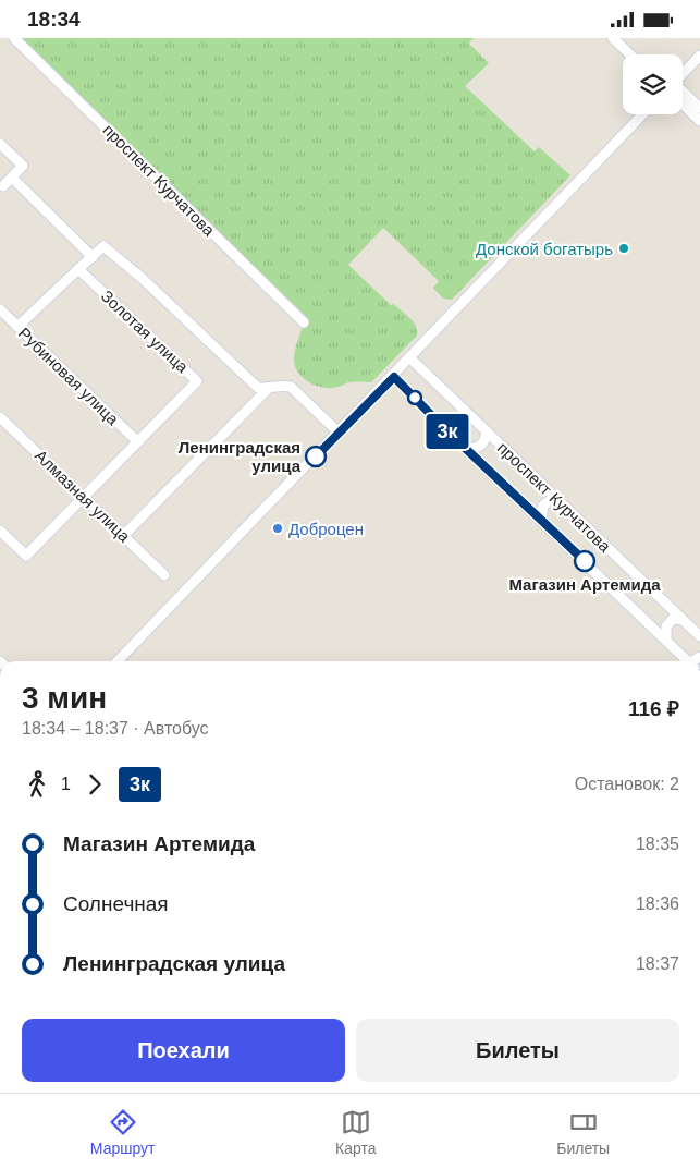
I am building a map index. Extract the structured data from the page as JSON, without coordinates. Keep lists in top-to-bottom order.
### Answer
{
  "streets": {
    "street": [
      "проспект Курчатова",
      "Золотая улица",
      "Рубиновая улица",
      "Алмазная улица"
    ]
  },
  "crossings": [
    ["Золотая улица", "Рубиновая улица"]
  ],
  "places": [
    "Донской богатырь",
    "Ленинградская улица",
    "Доброцен",
    "Магазин Артемида"
  ],
  "lines": ["bus line 3к"],
  "page": {
    "status": "18:34",
    "on_map": "3к",
    "heading": ["3 мин", "18:34 – 18:37 · Автобус", "116 ₽"],
    "legs": ["1", "3к", "Остановок: 2"],
    "list": [
      {
        "name": "Магазин Артемида",
        "value": "18:35"
      },
      {
        "name": "Солнечная",
        "value": "18:36"
      },
      {
        "name": "Ленинградская улица",
        "value": "18:37"
      }
    ],
    "buttons": ["Поехали", "Билеты"],
    "tabs": ["Маршрут", "Карта", "Билеты"]
  }
}
